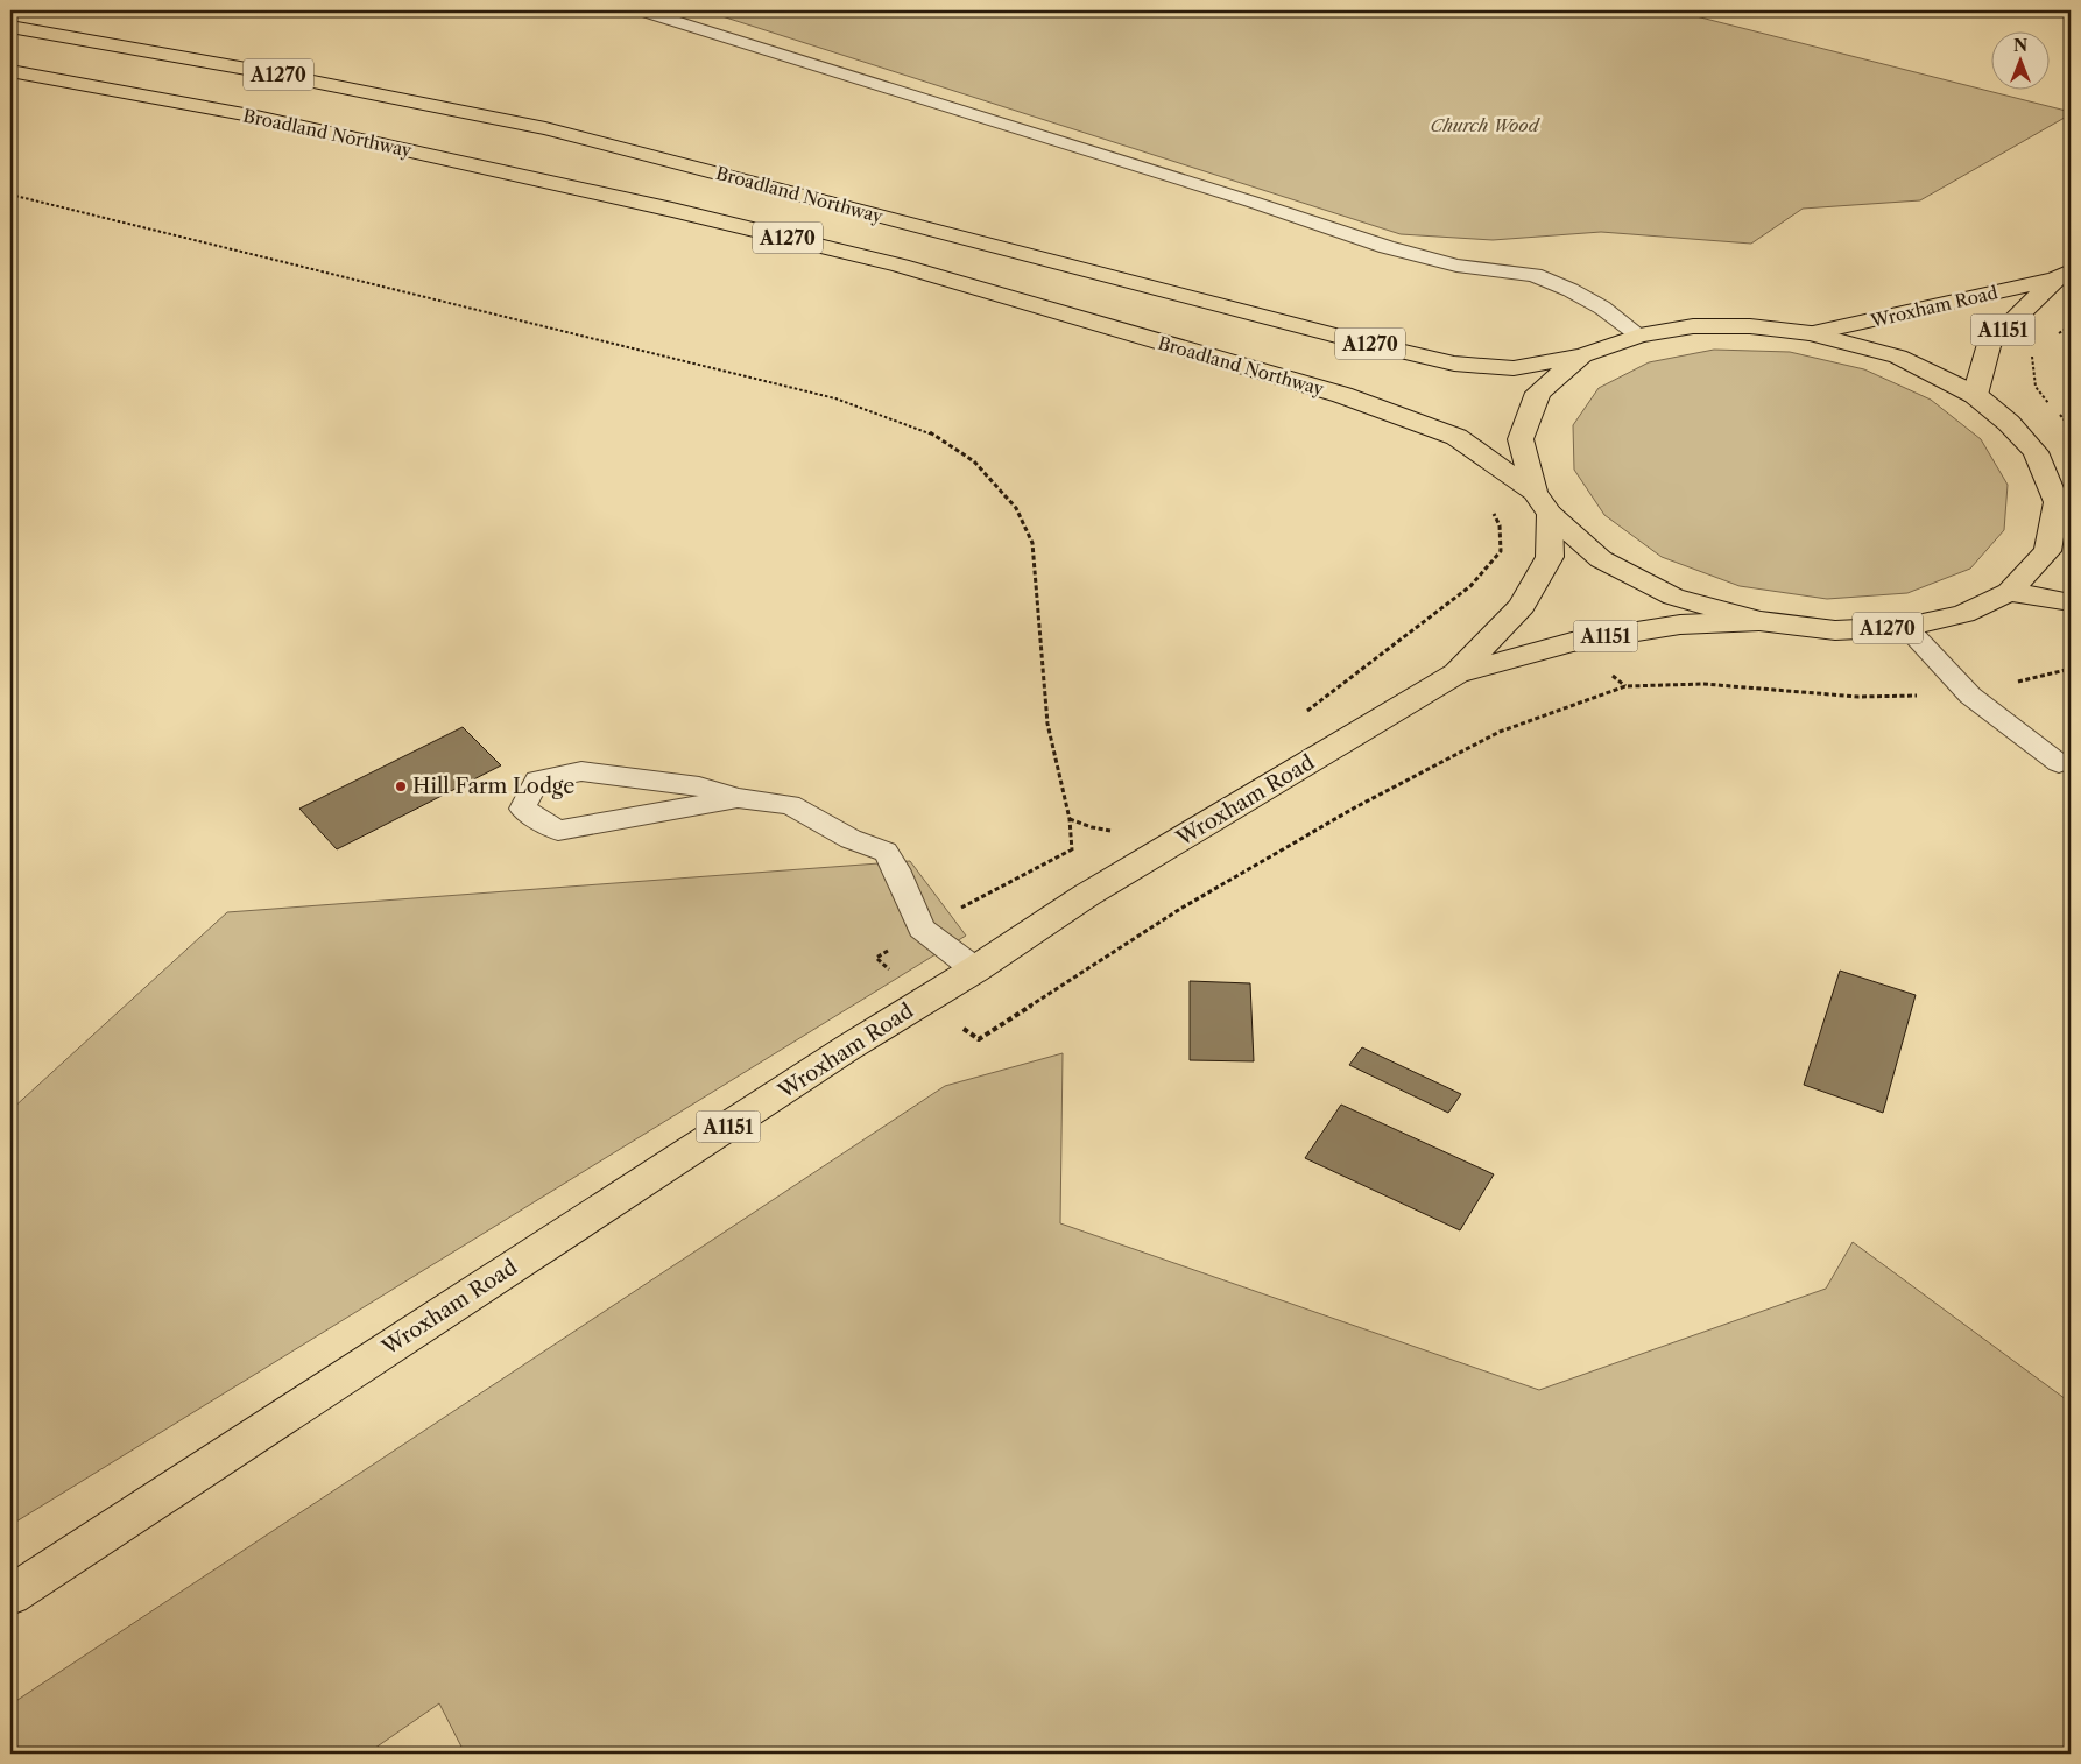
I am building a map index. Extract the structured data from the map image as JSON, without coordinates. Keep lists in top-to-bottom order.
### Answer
{
  "streets": {
    "main road": [
      "A1270",
      "Broadland Northway",
      "Wroxham Road",
      "A1151"
    ]
  },
  "crossings": [
    ["A1270", "Broadland Northway"],
    ["A1270", "Wroxham Road"],
    ["Broadland Northway", "Wroxham Road"]
  ],
  "parks": ["Church Wood"],
  "places": ["Hill Farm Lodge"],
  "north": "top"
}
